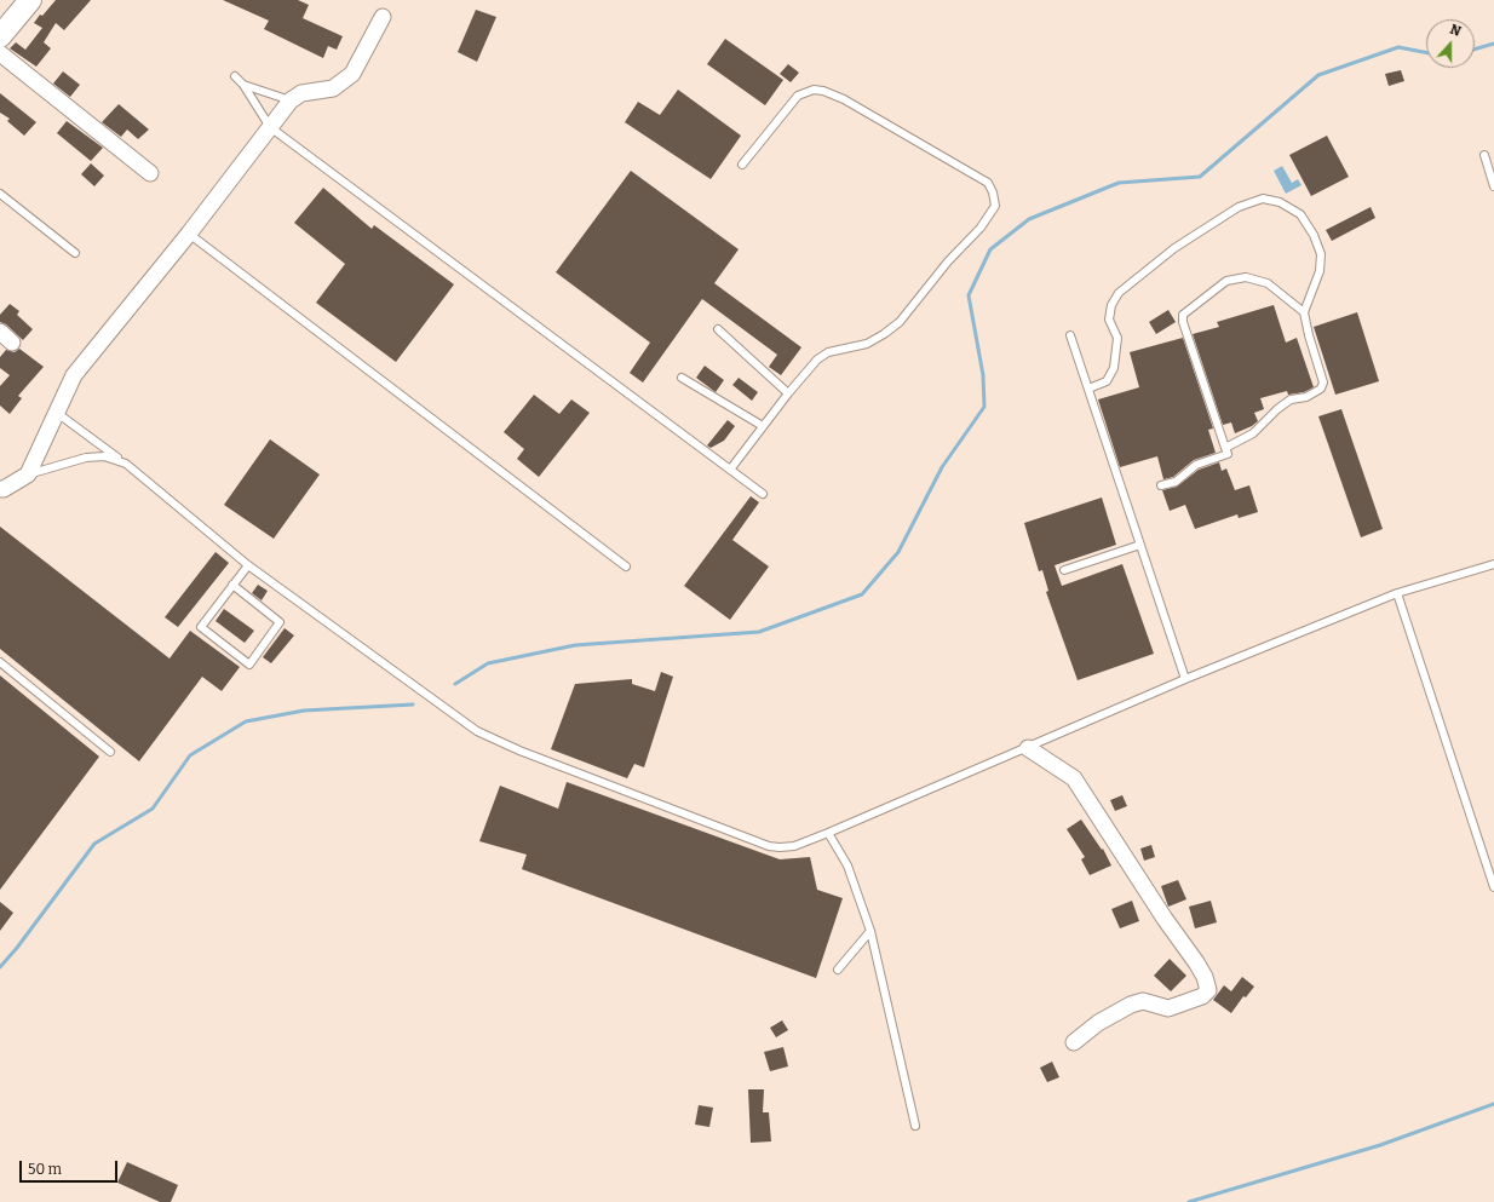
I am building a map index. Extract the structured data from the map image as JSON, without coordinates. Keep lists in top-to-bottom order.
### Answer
{
  "scale_bar": "50 m",
  "north": "top"
}
